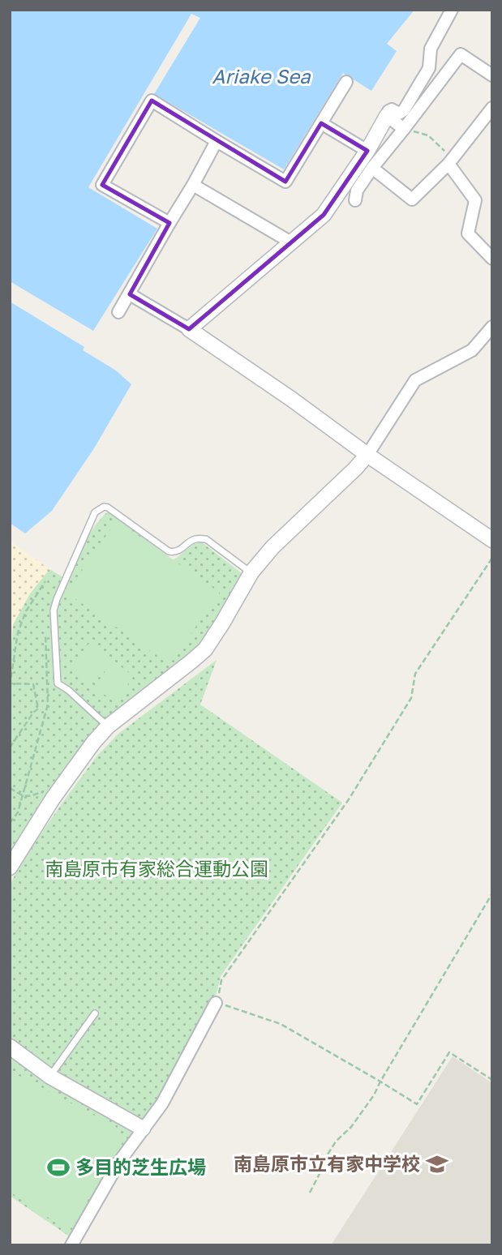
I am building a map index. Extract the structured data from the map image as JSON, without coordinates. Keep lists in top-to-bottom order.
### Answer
{
  "water": ["Ariake Sea"],
  "parks": ["南島原市有家総合運動公園"],
  "places": {
    "school or university": ["南島原市立有家中学校"],
    "sports": ["多目的芝生広場"]
  }
}
